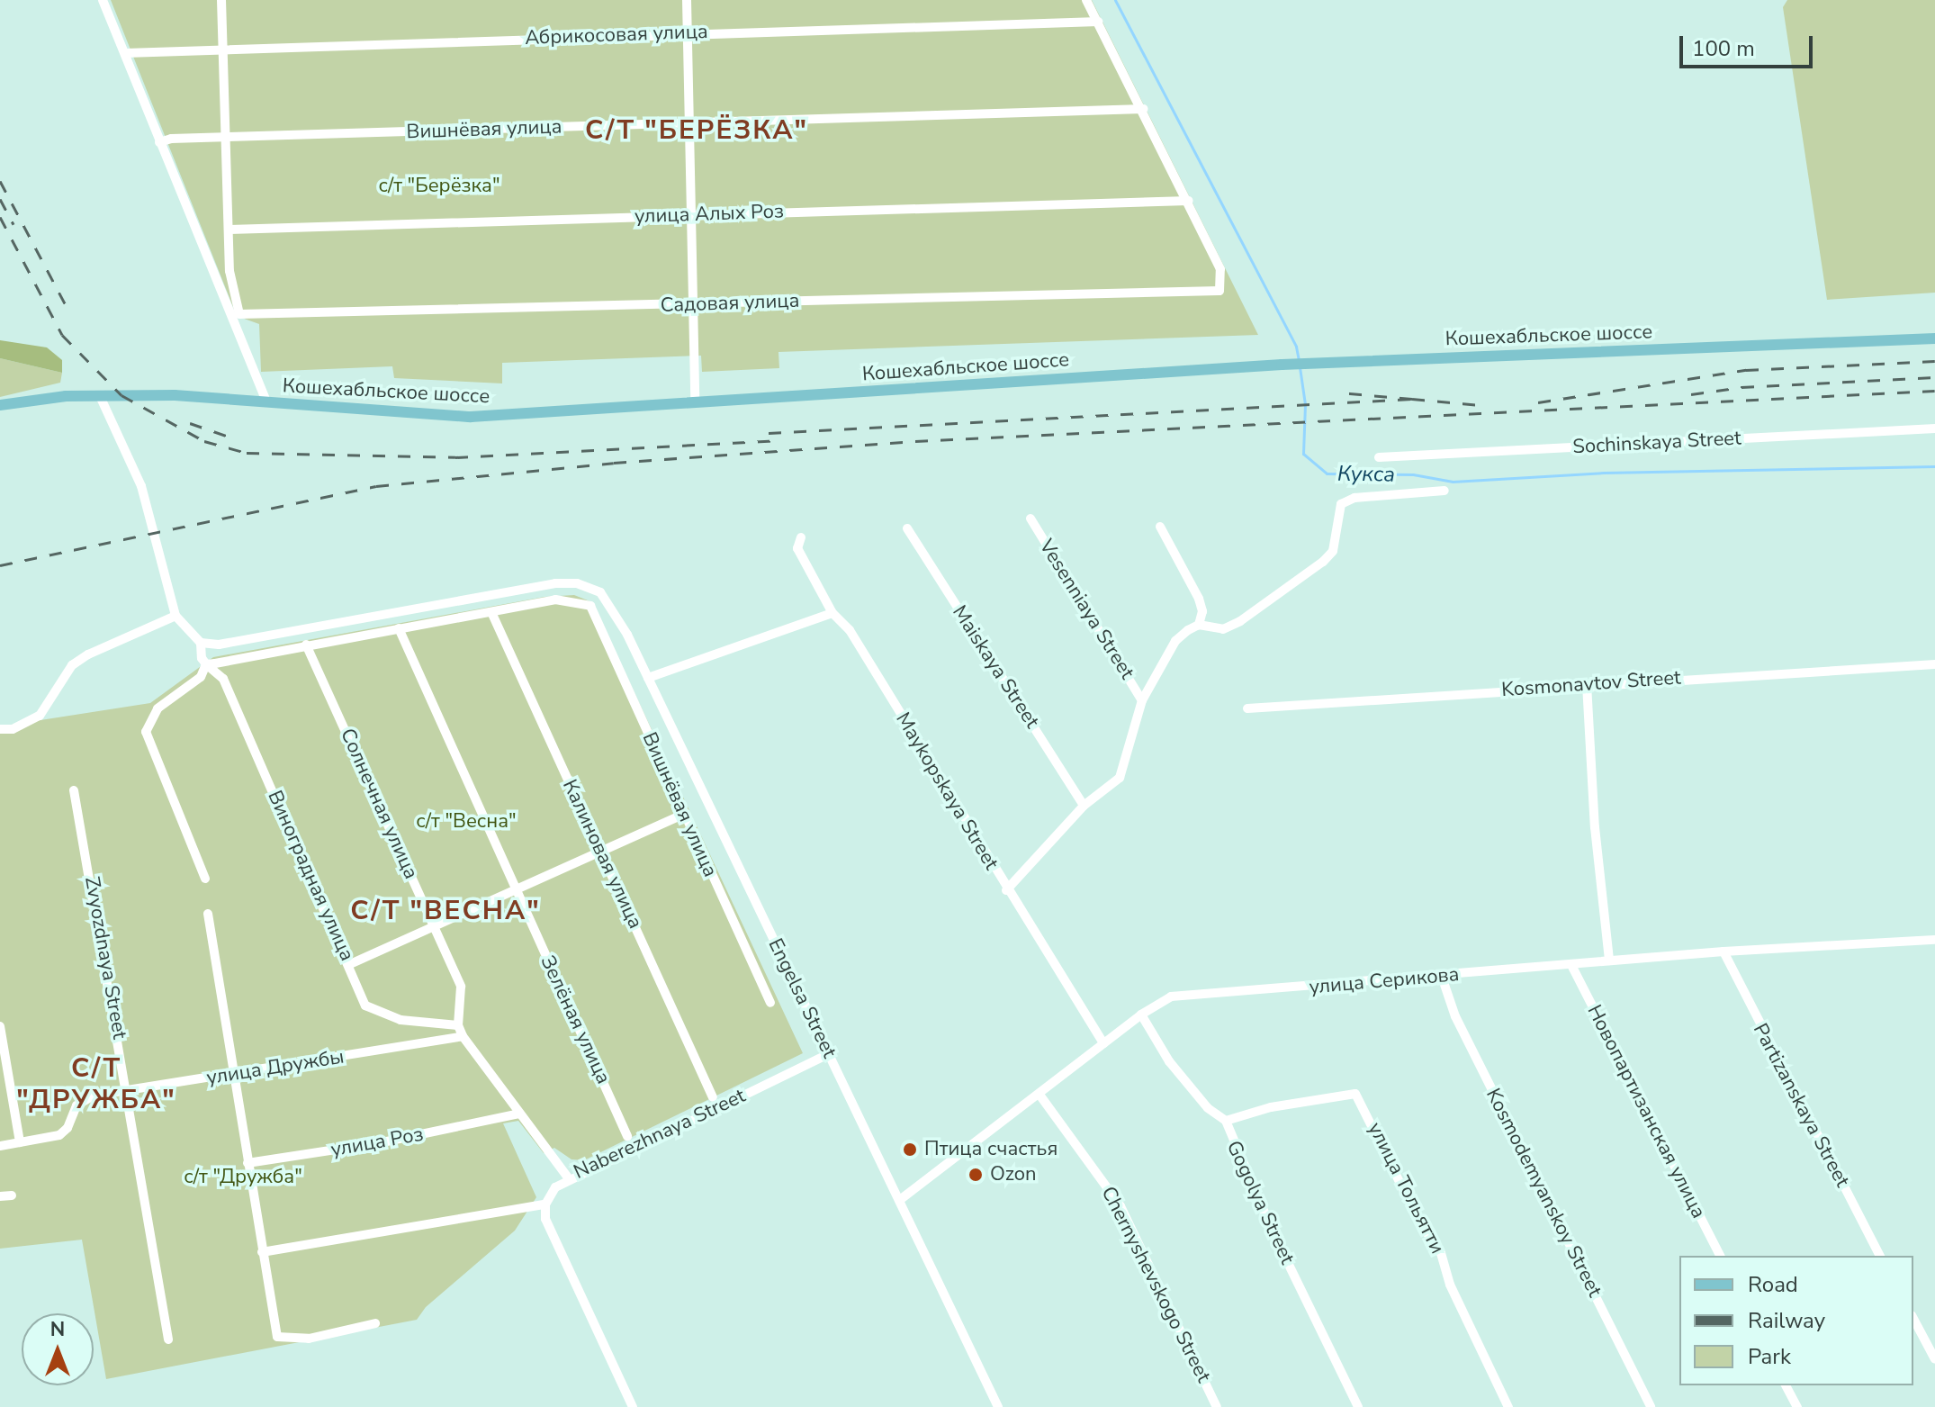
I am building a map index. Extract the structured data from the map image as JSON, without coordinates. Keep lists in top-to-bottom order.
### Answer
{
  "streets": {
    "main road": ["Кошехабльское шоссе"],
    "street": [
      "Абрикосовая улица",
      "Вишнёвая улица",
      "улица Алых Роз",
      "Садовая улица",
      "Sochinskaya Street",
      "Vesenniaya Street",
      "Maiskaya Street",
      "Kosmonavtov Street",
      "Maykopskaya Street",
      "Солнечная улица",
      "Калиновая улица",
      "Виноградная улица",
      "Zvyozdnaya Street",
      "улица Серикова",
      "Engelsa Street",
      "Зелёная улица",
      "улица Дружбы",
      "Partizanskaya Street",
      "Новопартизанская улица",
      "Naberezhnaya Street",
      "улица Роз",
      "улица Тольятти",
      "Kosmodemyanskoy Street",
      "Gogolya Street",
      "Chernyshevskogo Street"
    ]
  },
  "crossings": [
    ["Вишнёвая улица", "Калиновая улица"],
    ["улица Алых Роз", "Садовая улица"],
    ["Maykopskaya Street", "улица Серикова"],
    ["Солнечная улица", "Виноградная улица"],
    ["Солнечная улица", "улица Дружбы"],
    ["Солнечная улица", "Naberezhnaya Street"],
    ["Солнечная улица", "улица Роз"],
    ["Zvyozdnaya Street", "улица Дружбы"],
    ["улица Серикова", "Engelsa Street"],
    ["улица Серикова", "Partizanskaya Street"],
    ["улица Серикова", "Новопартизанская улица"],
    ["улица Серикова", "Kosmodemyanskoy Street"],
    ["улица Серикова", "Gogolya Street"],
    ["улица Серикова", "Chernyshevskogo Street"],
    ["Engelsa Street", "Naberezhnaya Street"],
    ["улица Тольятти", "Gogolya Street"]
  ],
  "districts": ["С/Т \"БЕРЁЗКА\"", "С/Т \"ВЕСНА\"", "С/Т \"ДРУЖБА\""],
  "water": ["Кукса"],
  "parks": ["с/т \"Берёзка\"", "с/т \"Весна\"", "с/т \"Дружба\""],
  "places": ["Птица счастья", "Ozon"],
  "legend": ["Road", "Railway", "Park"],
  "scale_bar": "100 m",
  "north": "top"
}
